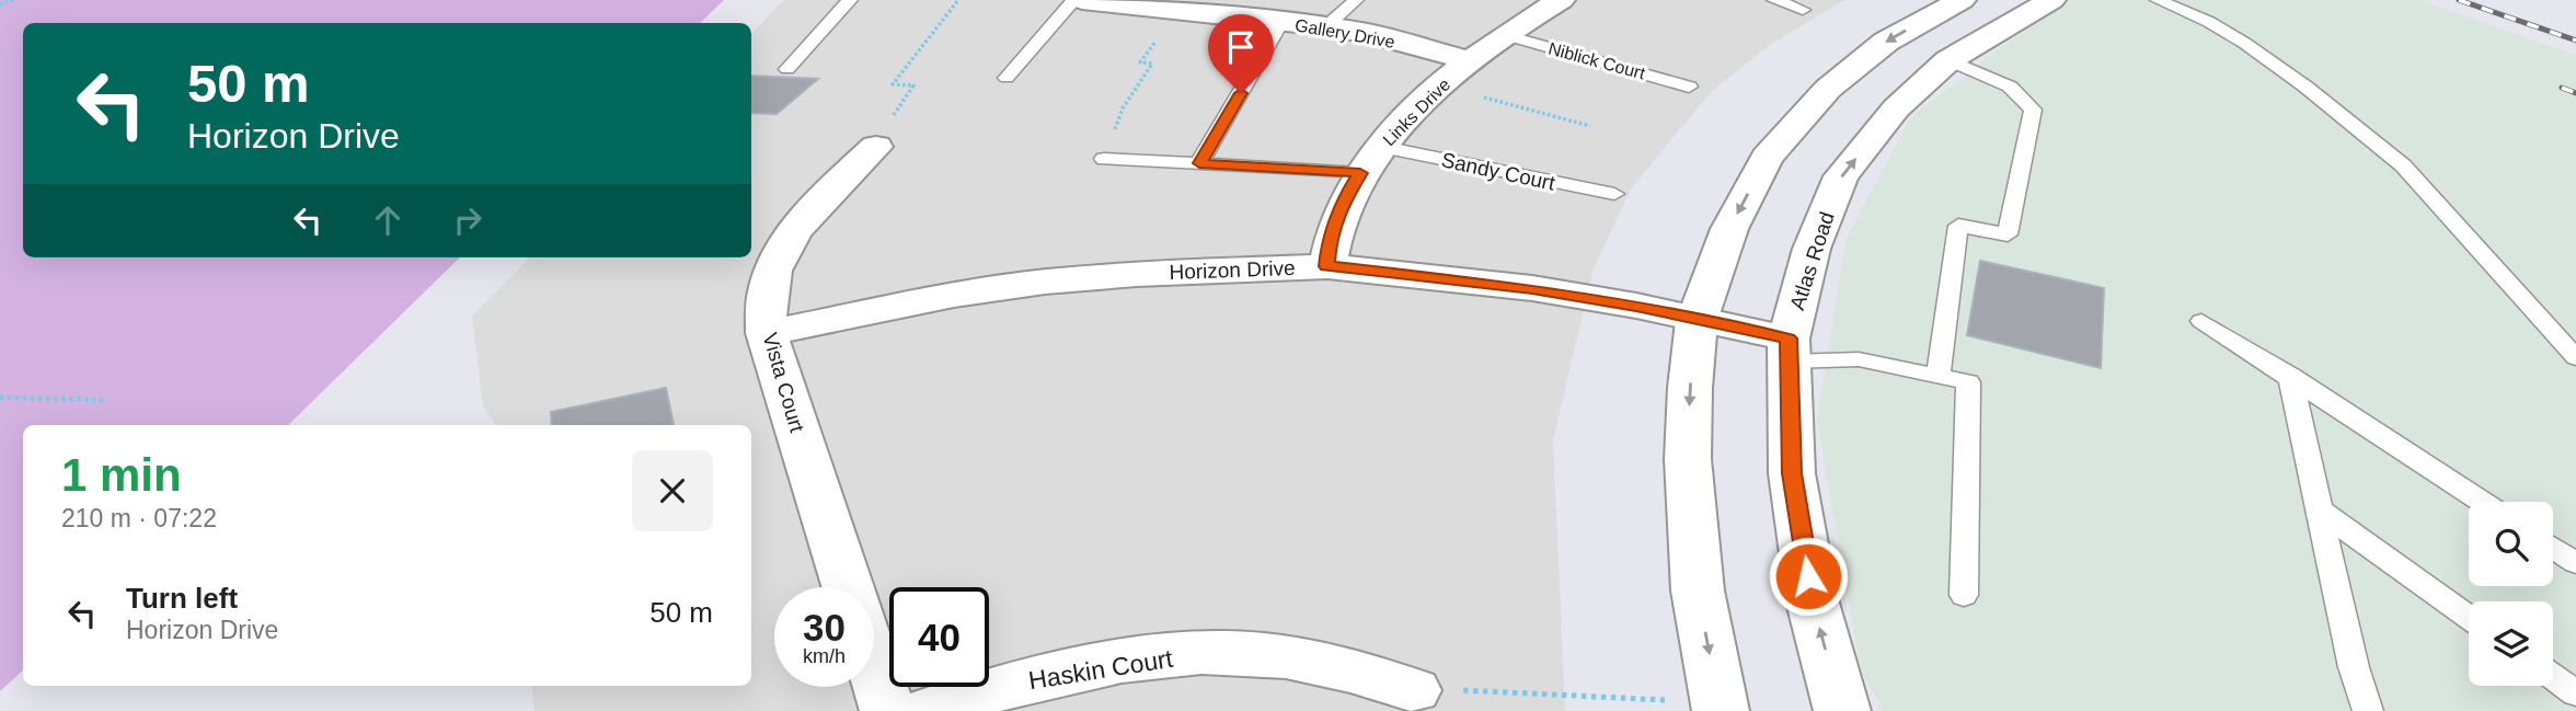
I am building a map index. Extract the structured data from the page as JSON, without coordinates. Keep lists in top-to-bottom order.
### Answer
{
  "streets": {
    "street": [
      "Gallery Drive",
      "Links Drive",
      "Atlas Road",
      "Horizon Drive",
      "Vista Court",
      "Haskin Court"
    ],
    "lane": ["Niblick Court", "Sandy Court"]
  },
  "crossings": [
    ["Gallery Drive", "Links Drive"],
    ["Niblick Court", "Links Drive"],
    ["Links Drive", "Sandy Court"],
    ["Links Drive", "Horizon Drive"],
    ["Atlas Road", "Horizon Drive"],
    ["Horizon Drive", "Vista Court"]
  ],
  "page": {
    "turn": ["50 m", "Horizon Drive"],
    "heading": ["1 min", "210 m · 07:22"],
    "list": [
      {
        "name": "Turn left",
        "note": "Horizon Drive",
        "value": "50 m"
      }
    ],
    "speed": "30 km/h",
    "limit": "40"
  }
}
